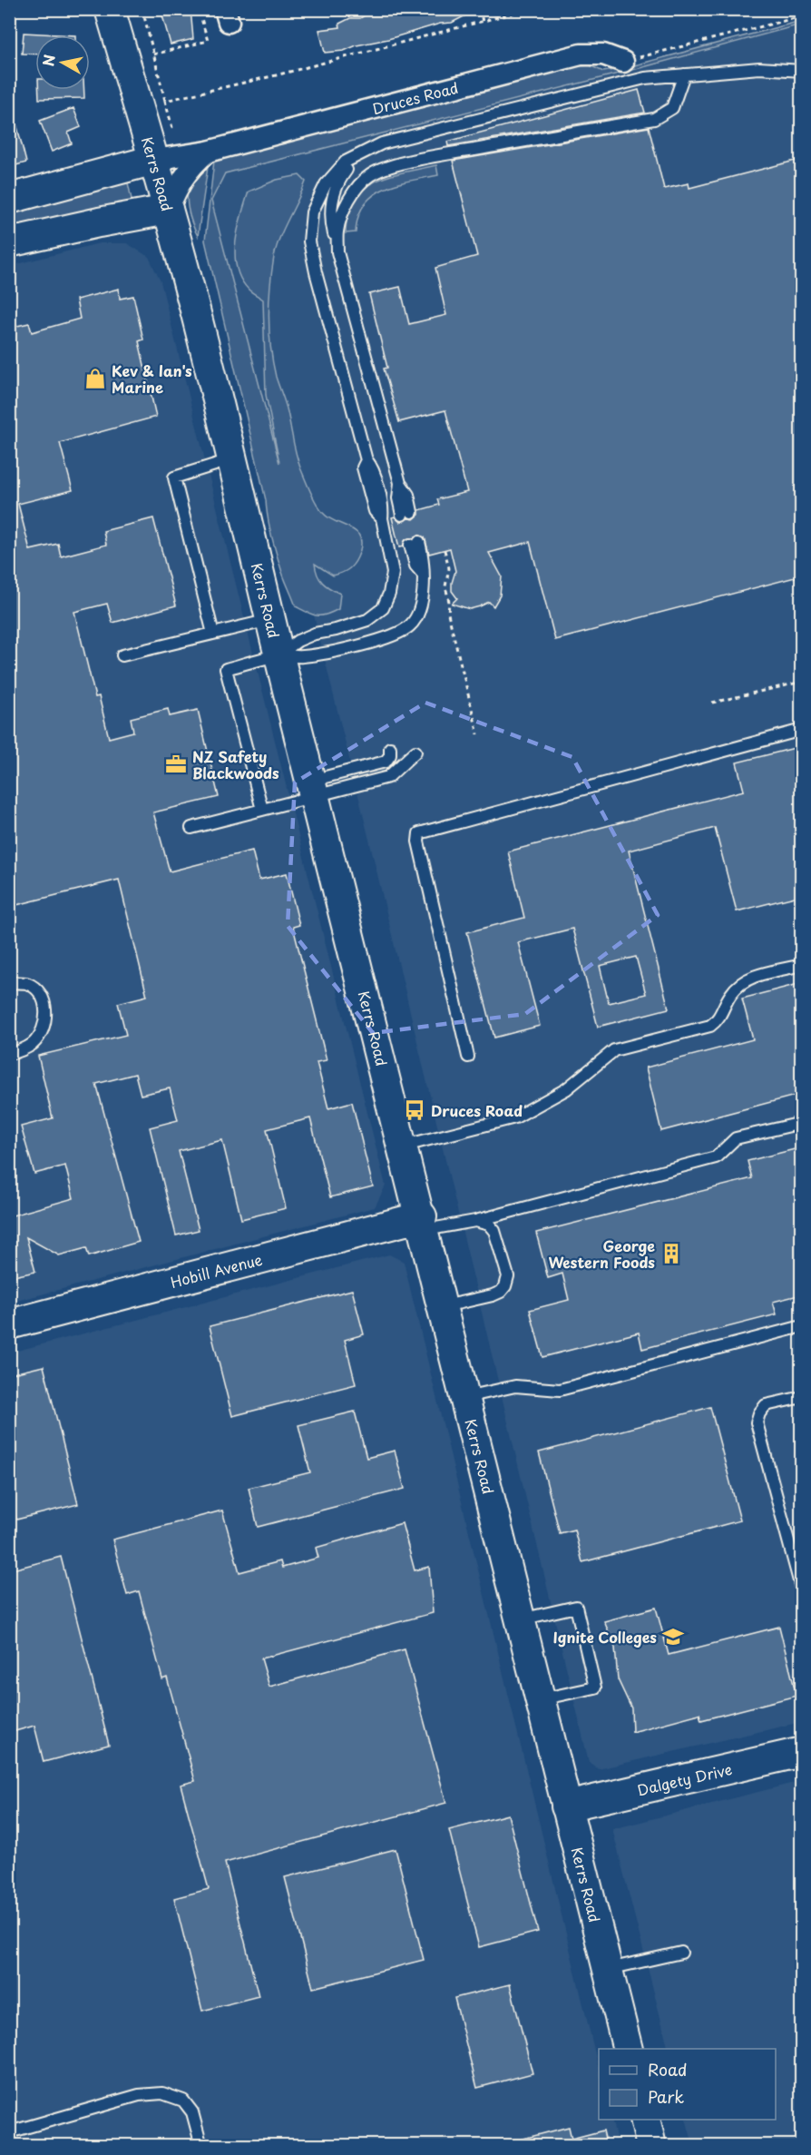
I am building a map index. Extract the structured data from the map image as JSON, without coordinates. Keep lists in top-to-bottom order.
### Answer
{
  "streets": {
    "main road": [
      "Druces Road",
      "Kerrs Road",
      "Hobill Avenue",
      "Dalgety Drive"
    ]
  },
  "crossings": [
    ["Druces Road", "Kerrs Road"],
    ["Kerrs Road", "Hobill Avenue"],
    ["Kerrs Road", "Dalgety Drive"]
  ],
  "places": {
    "shop": ["Kev & Ian's Marine"],
    "office": ["NZ Safety Blackwoods"],
    "bus stop": ["Druces Road"],
    "building": ["George Western Foods"],
    "school or university": ["Ignite Colleges"]
  },
  "legend": ["Road", "Park"],
  "north": "left"
}
